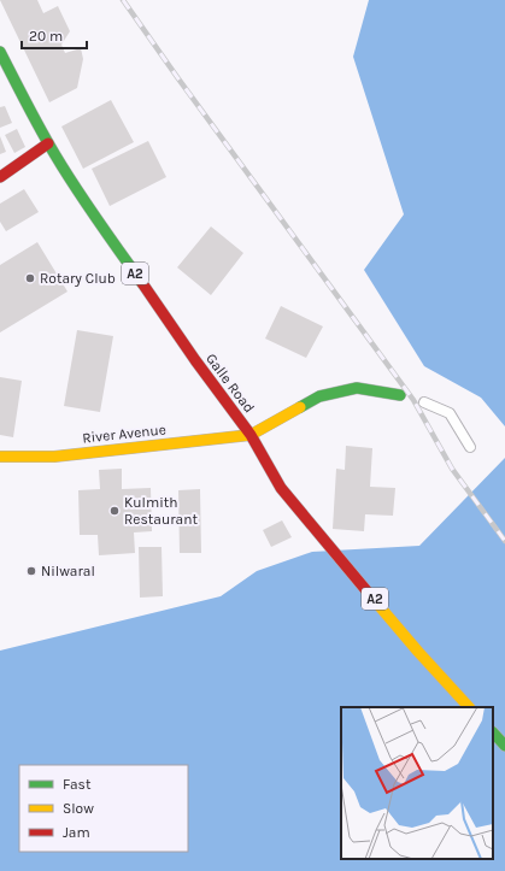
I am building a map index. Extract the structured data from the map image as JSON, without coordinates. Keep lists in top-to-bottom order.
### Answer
{
  "streets": {
    "main road": ["A2", "Galle Road", "River Avenue"]
  },
  "crossings": [
    ["Galle Road", "River Avenue"]
  ],
  "places": ["Rotary Club", "Kulmith Restaurant", "Nilwaral"],
  "legend": ["Fast", "Slow", "Jam"],
  "scale_bar": "20 m"
}
